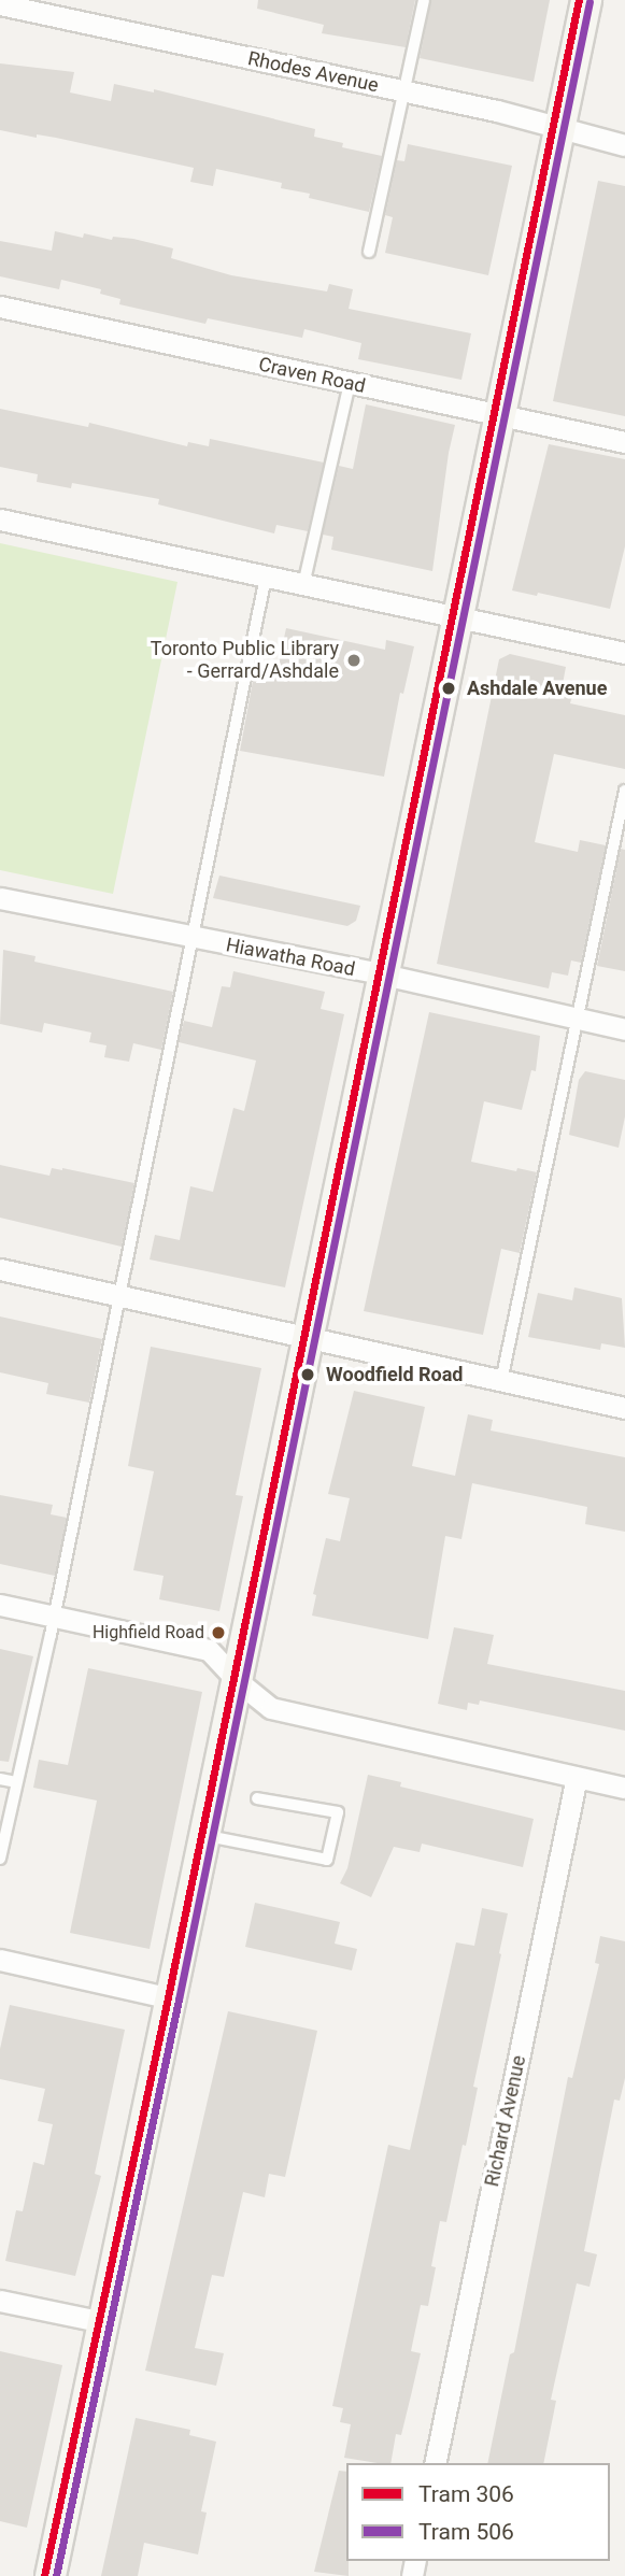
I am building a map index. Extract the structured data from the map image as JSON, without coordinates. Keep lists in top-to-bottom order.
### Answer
{
  "streets": {
    "street": [
      "Rhodes Avenue",
      "Craven Road",
      "Hiawatha Road",
      "Richard Avenue"
    ]
  },
  "places": [
    "Toronto Public Library - Gerrard/Ashdale",
    "Ashdale Avenue",
    "Woodfield Road",
    "Highfield Road"
  ],
  "lines": ["tram line 306", "tram line 506"],
  "legend": ["Tram 306", "Tram 506"]
}
